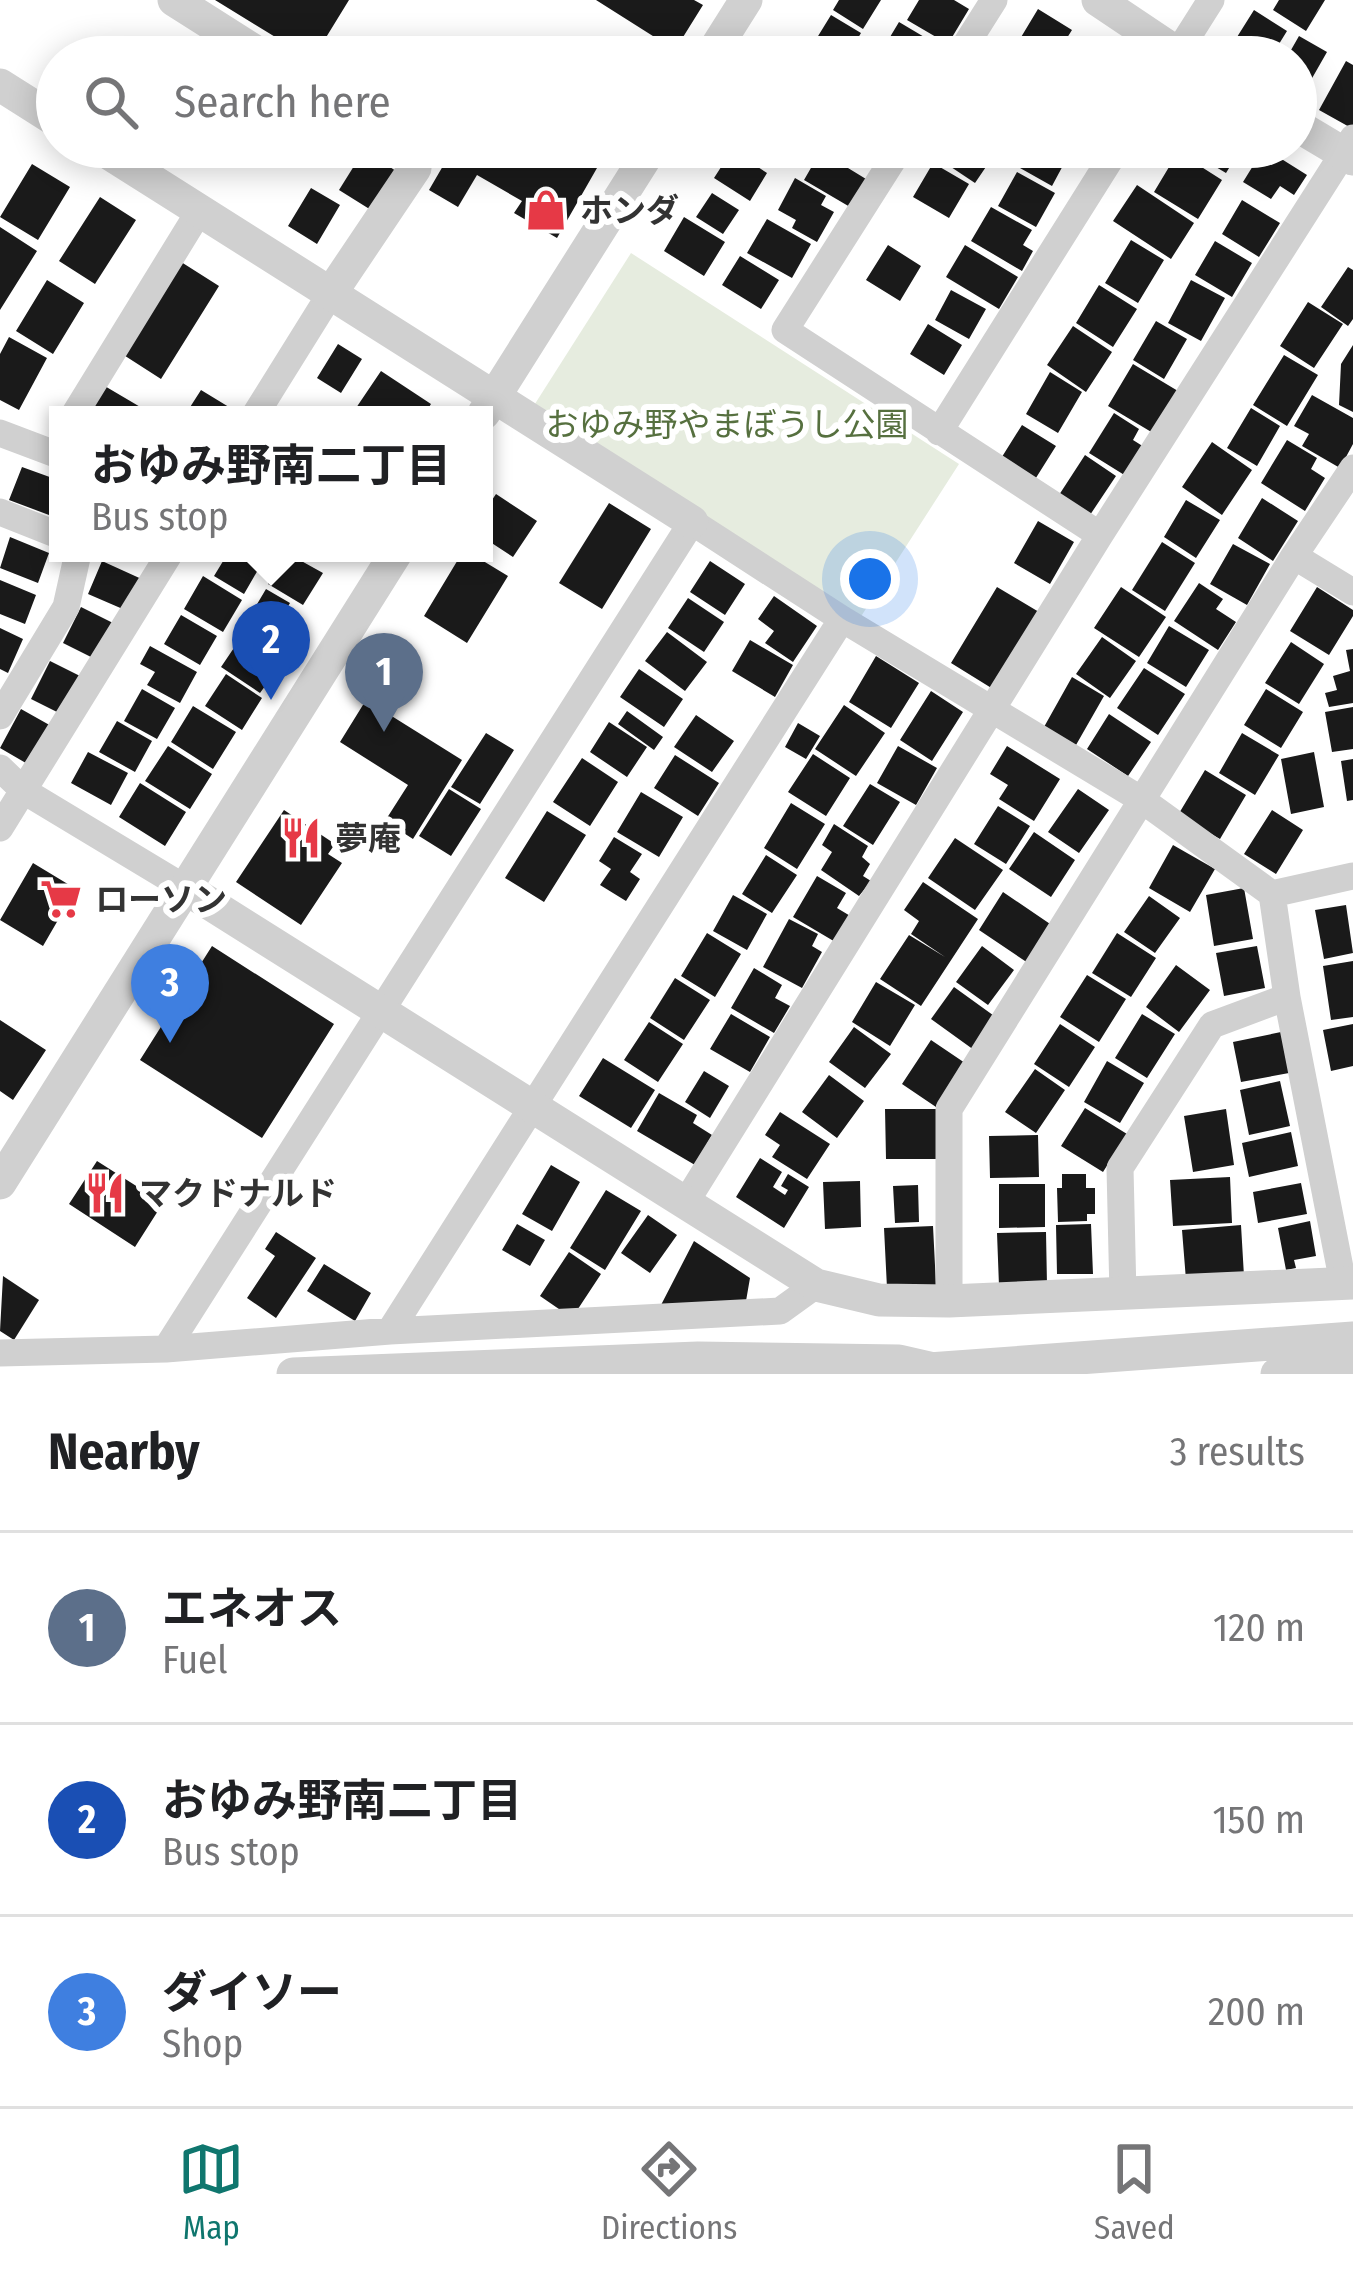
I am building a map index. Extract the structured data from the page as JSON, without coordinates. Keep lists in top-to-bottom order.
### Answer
{
  "parks": ["おゆみ野やまぼうし公園"],
  "places": {
    "shop": ["ホンダ"],
    "restaurant": ["夢庵", "マクドナルド"],
    "supermarket": ["ローソン"]
  },
  "page": {
    "search": "Search here",
    "popup": ["おゆみ野南二丁目", "Bus stop"],
    "pins": ["2", "1", "3"],
    "heading": ["Nearby", "3 results"],
    "list": [
      {
        "mark": "1",
        "name": "エネオス",
        "note": "Fuel",
        "value": "120 m"
      },
      {
        "mark": "2",
        "name": "おゆみ野南二丁目",
        "note": "Bus stop",
        "value": "150 m"
      },
      {
        "mark": "3",
        "name": "ダイソー",
        "note": "Shop",
        "value": "200 m"
      }
    ],
    "nav": ["Map", "Directions", "Saved"]
  }
}
